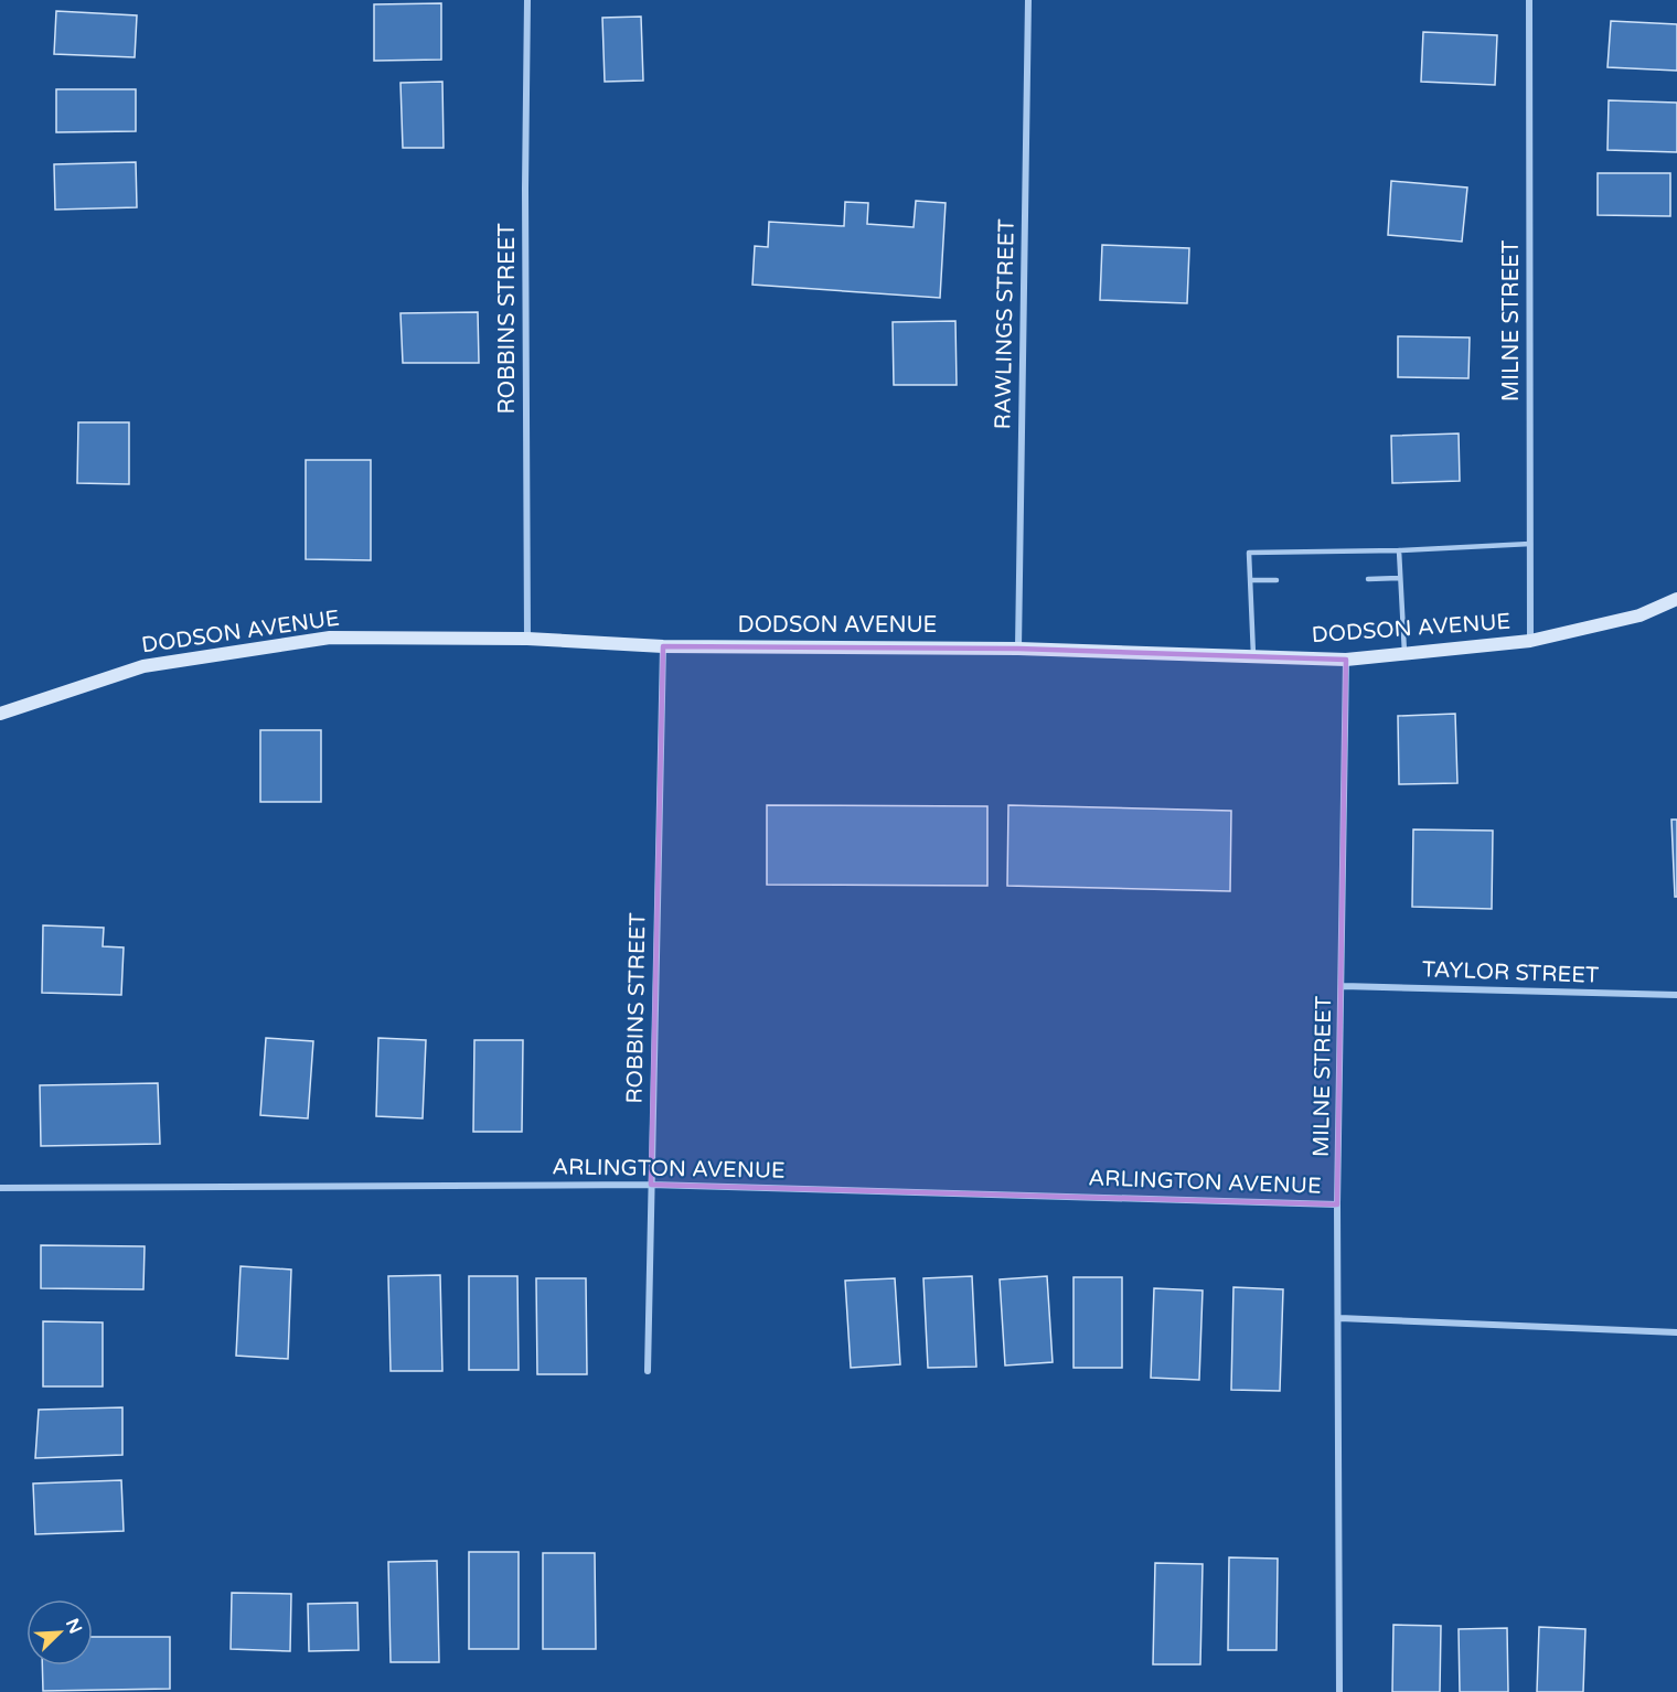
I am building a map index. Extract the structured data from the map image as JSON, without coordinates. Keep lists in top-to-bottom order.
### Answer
{
  "streets": {
    "main road": ["DODSON AVENUE"],
    "street": [
      "ROBBINS STREET",
      "MILNE STREET",
      "RAWLINGS STREET",
      "TAYLOR STREET",
      "ARLINGTON AVENUE"
    ]
  },
  "crossings": [
    ["ROBBINS STREET", "DODSON AVENUE"],
    ["ROBBINS STREET", "ARLINGTON AVENUE"],
    ["MILNE STREET", "DODSON AVENUE"],
    ["MILNE STREET", "TAYLOR STREET"],
    ["MILNE STREET", "ARLINGTON AVENUE"],
    ["RAWLINGS STREET", "DODSON AVENUE"]
  ],
  "north": "top right"
}
